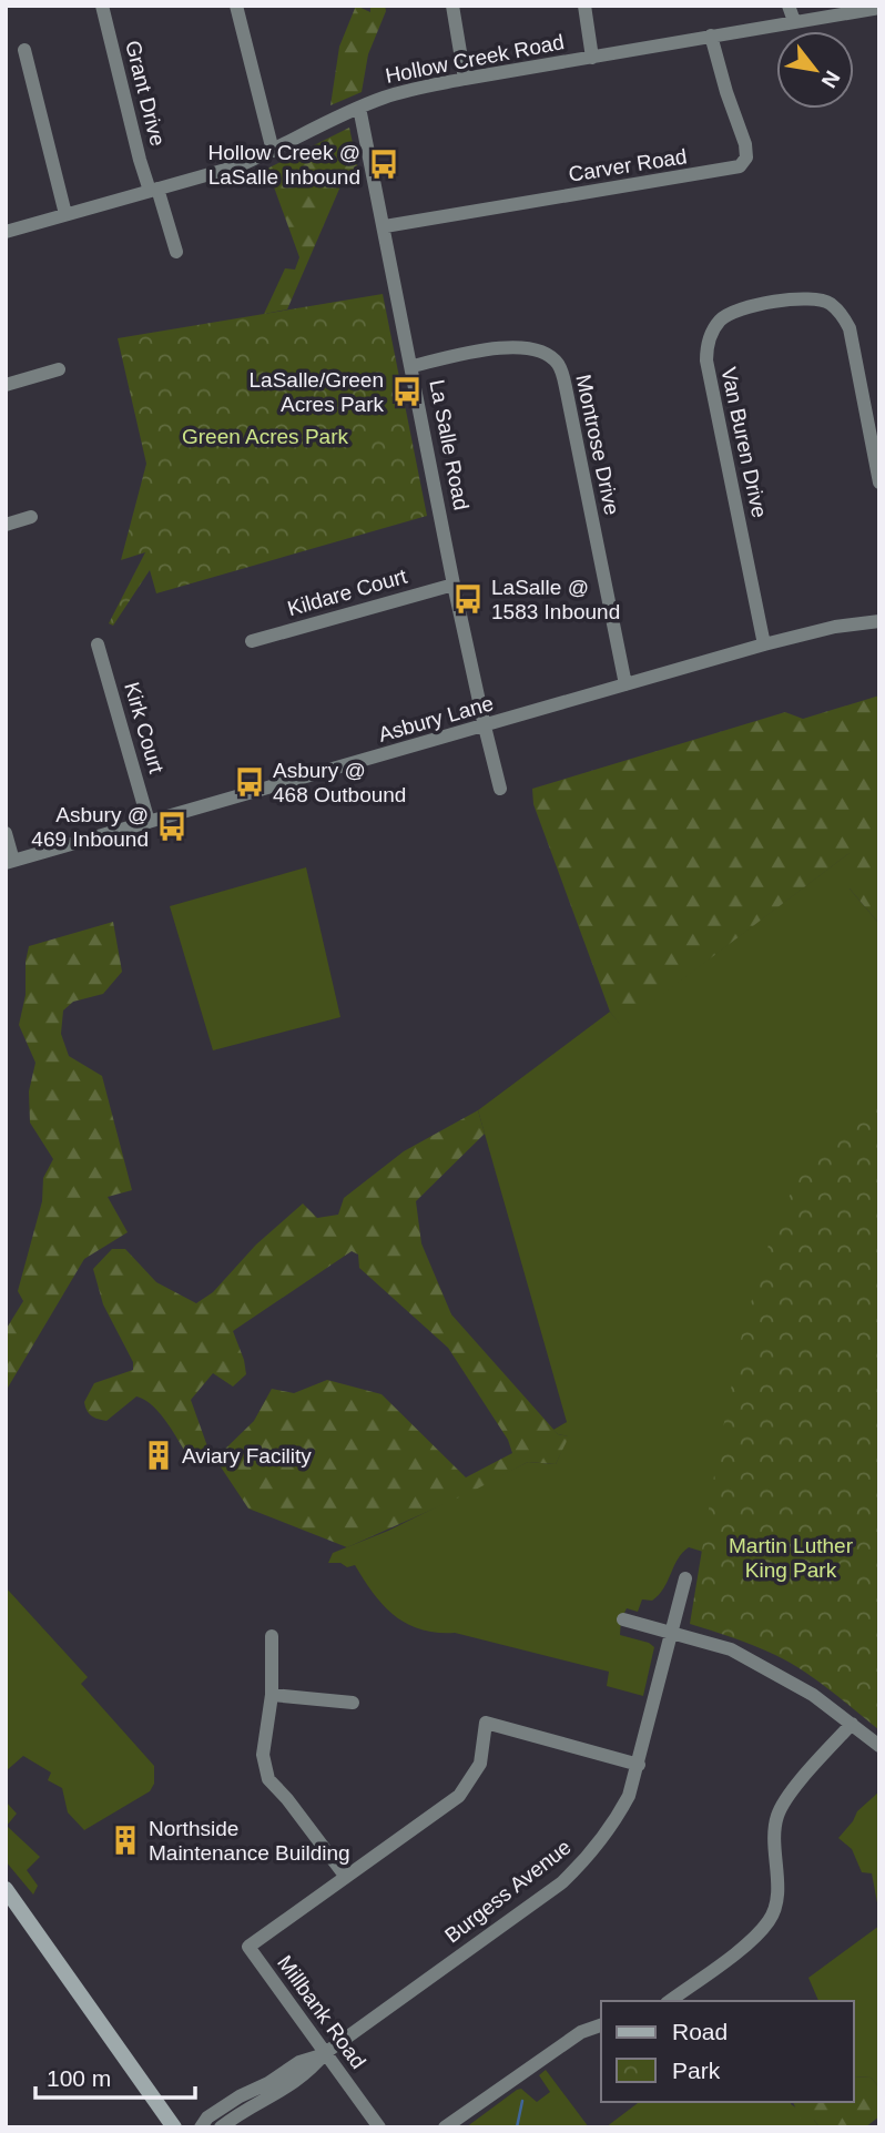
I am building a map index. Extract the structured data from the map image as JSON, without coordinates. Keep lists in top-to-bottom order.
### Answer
{
  "streets": {
    "street": [
      "Hollow Creek Road",
      "Grant Drive",
      "Carver Road",
      "Van Buren Drive",
      "La Salle Road",
      "Montrose Drive",
      "Kildare Court",
      "Asbury Lane",
      "Kirk Court",
      "Burgess Avenue",
      "Millbank Road"
    ]
  },
  "crossings": [
    ["Hollow Creek Road", "Grant Drive"],
    ["Hollow Creek Road", "Carver Road"],
    ["Hollow Creek Road", "La Salle Road"],
    ["Carver Road", "La Salle Road"],
    ["Van Buren Drive", "Asbury Lane"],
    ["La Salle Road", "Montrose Drive"],
    ["La Salle Road", "Kildare Court"],
    ["La Salle Road", "Asbury Lane"],
    ["Montrose Drive", "Asbury Lane"],
    ["Asbury Lane", "Kirk Court"],
    ["Burgess Avenue", "Millbank Road"]
  ],
  "parks": ["Green Acres Park", "Martin Luther King Park"],
  "places": {
    "bus stop": [
      "Hollow Creek @ LaSalle Inbound",
      "LaSalle/Green Acres Park",
      "LaSalle @ 1583 Inbound",
      "Asbury @ 468 Outbound",
      "Asbury @ 469 Inbound"
    ],
    "building": ["Aviary Facility", "Northside Maintenance Building"]
  },
  "legend": ["Road", "Park"],
  "scale_bar": "100 m",
  "north": "bottom right"
}
